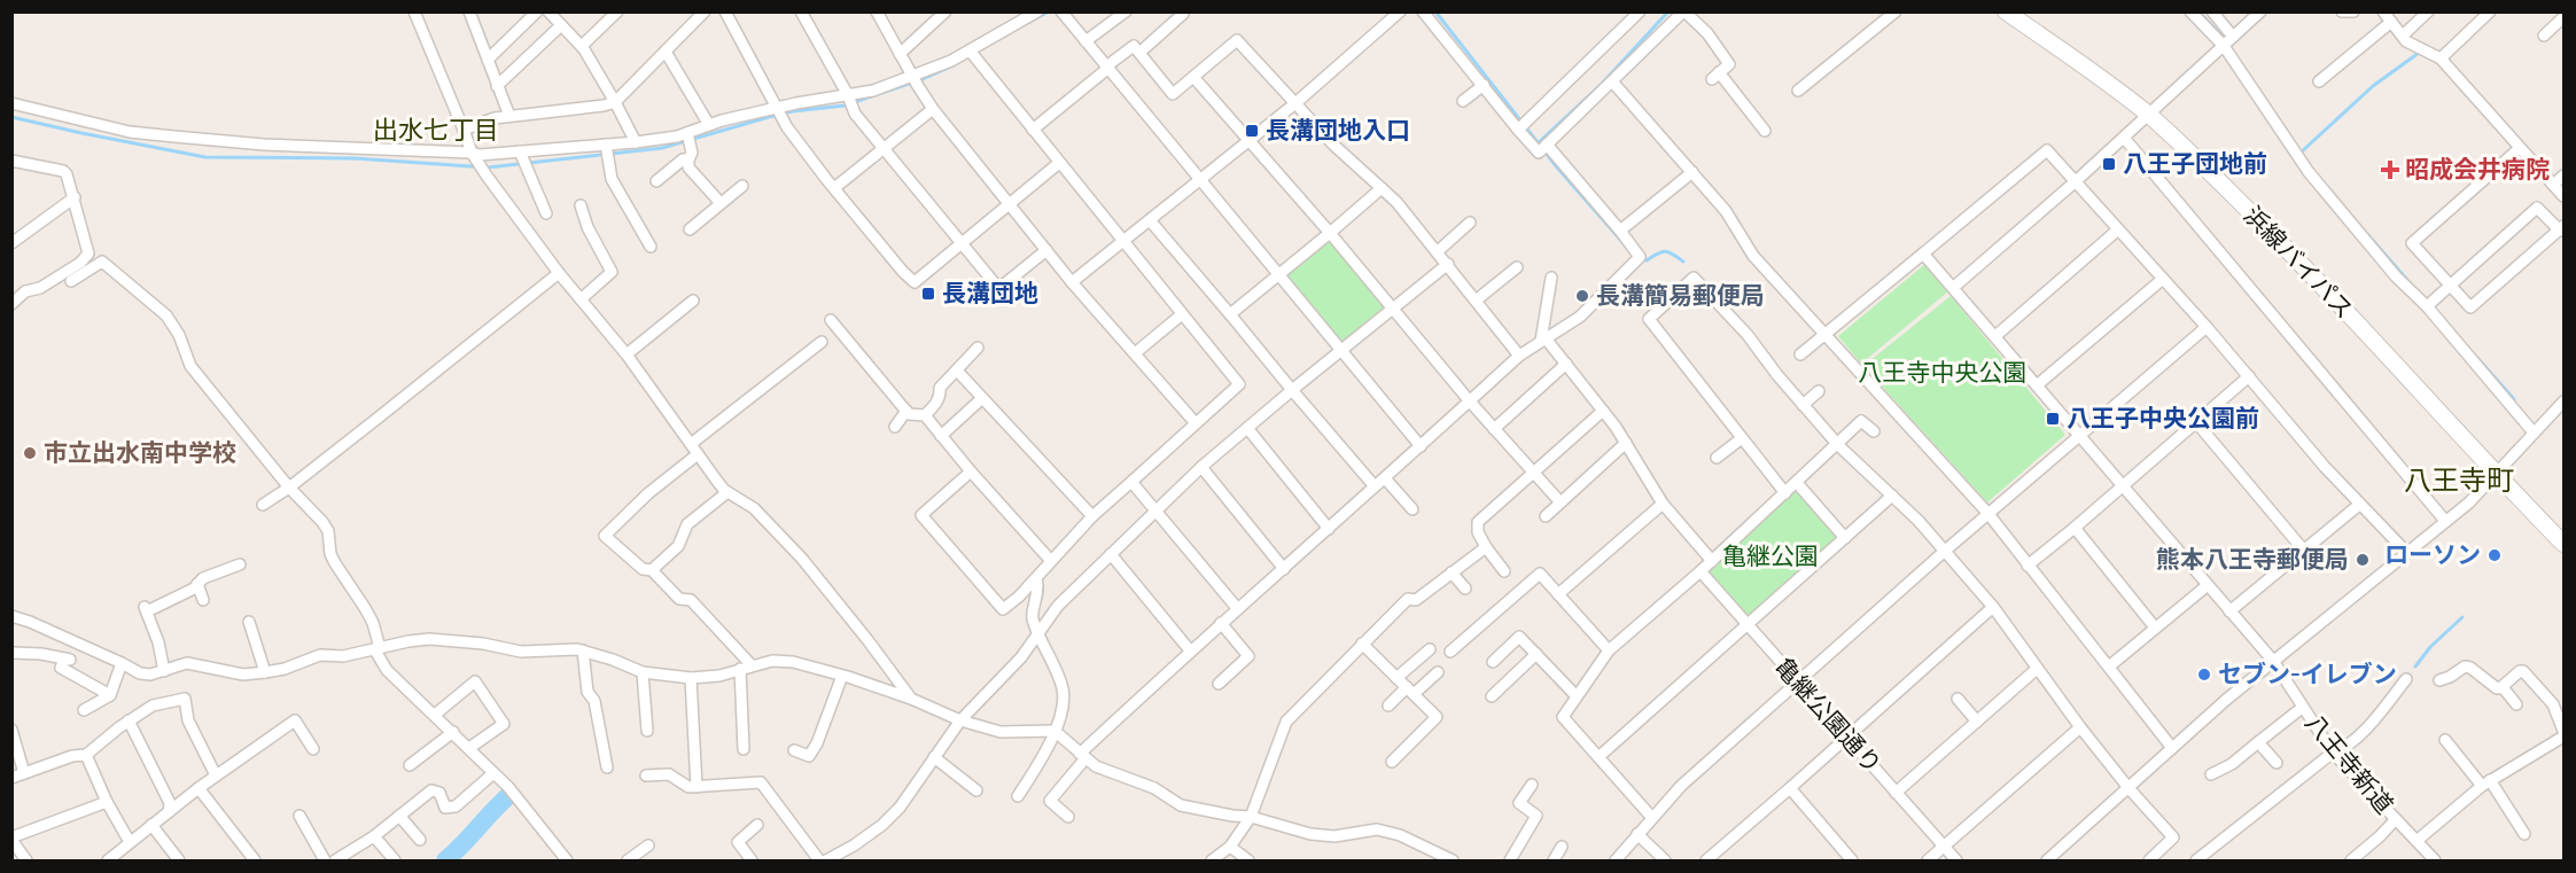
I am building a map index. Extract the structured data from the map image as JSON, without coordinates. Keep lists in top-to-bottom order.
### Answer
{
  "streets": {
    "highway": ["浜線バイパス"],
    "street": ["亀継公園通り", "八王寺新道"]
  },
  "districts": ["出水七丁目", "八王寺町"],
  "parks": ["八王寺中央公園", "亀継公園"],
  "places": {
    "transit": [
      "長溝団地入口",
      "八王子団地前",
      "長溝団地",
      "八王子中央公園前"
    ],
    "health": ["昭成会井病院"],
    "other": [
      "長溝簡易郵便局",
      "市立出水南中学校",
      "ローソン",
      "熊本八王寺郵便局",
      "セブン-イレブン"
    ]
  }
}
